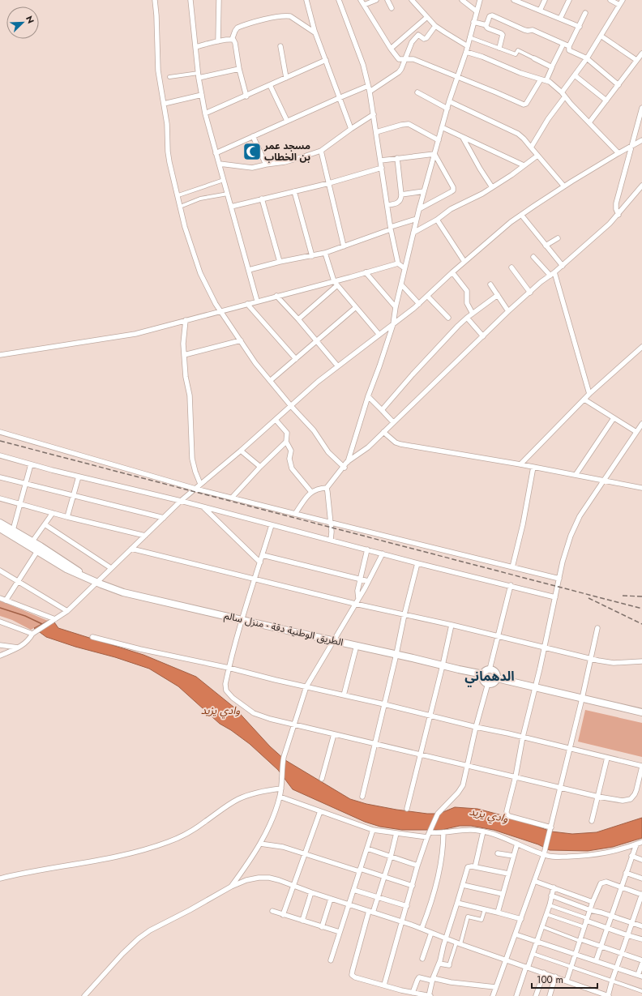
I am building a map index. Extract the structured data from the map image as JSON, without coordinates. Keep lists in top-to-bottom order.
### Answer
{
  "streets": {
    "main road": ["الطريق الوطنية دقة - منزل سالم"]
  },
  "districts": ["الدهماني"],
  "water": ["وادي يزيد"],
  "places": {
    "mosque": ["مسجد عمر بن الخطاب"]
  },
  "scale_bar": "100 m",
  "north": "top right"
}
